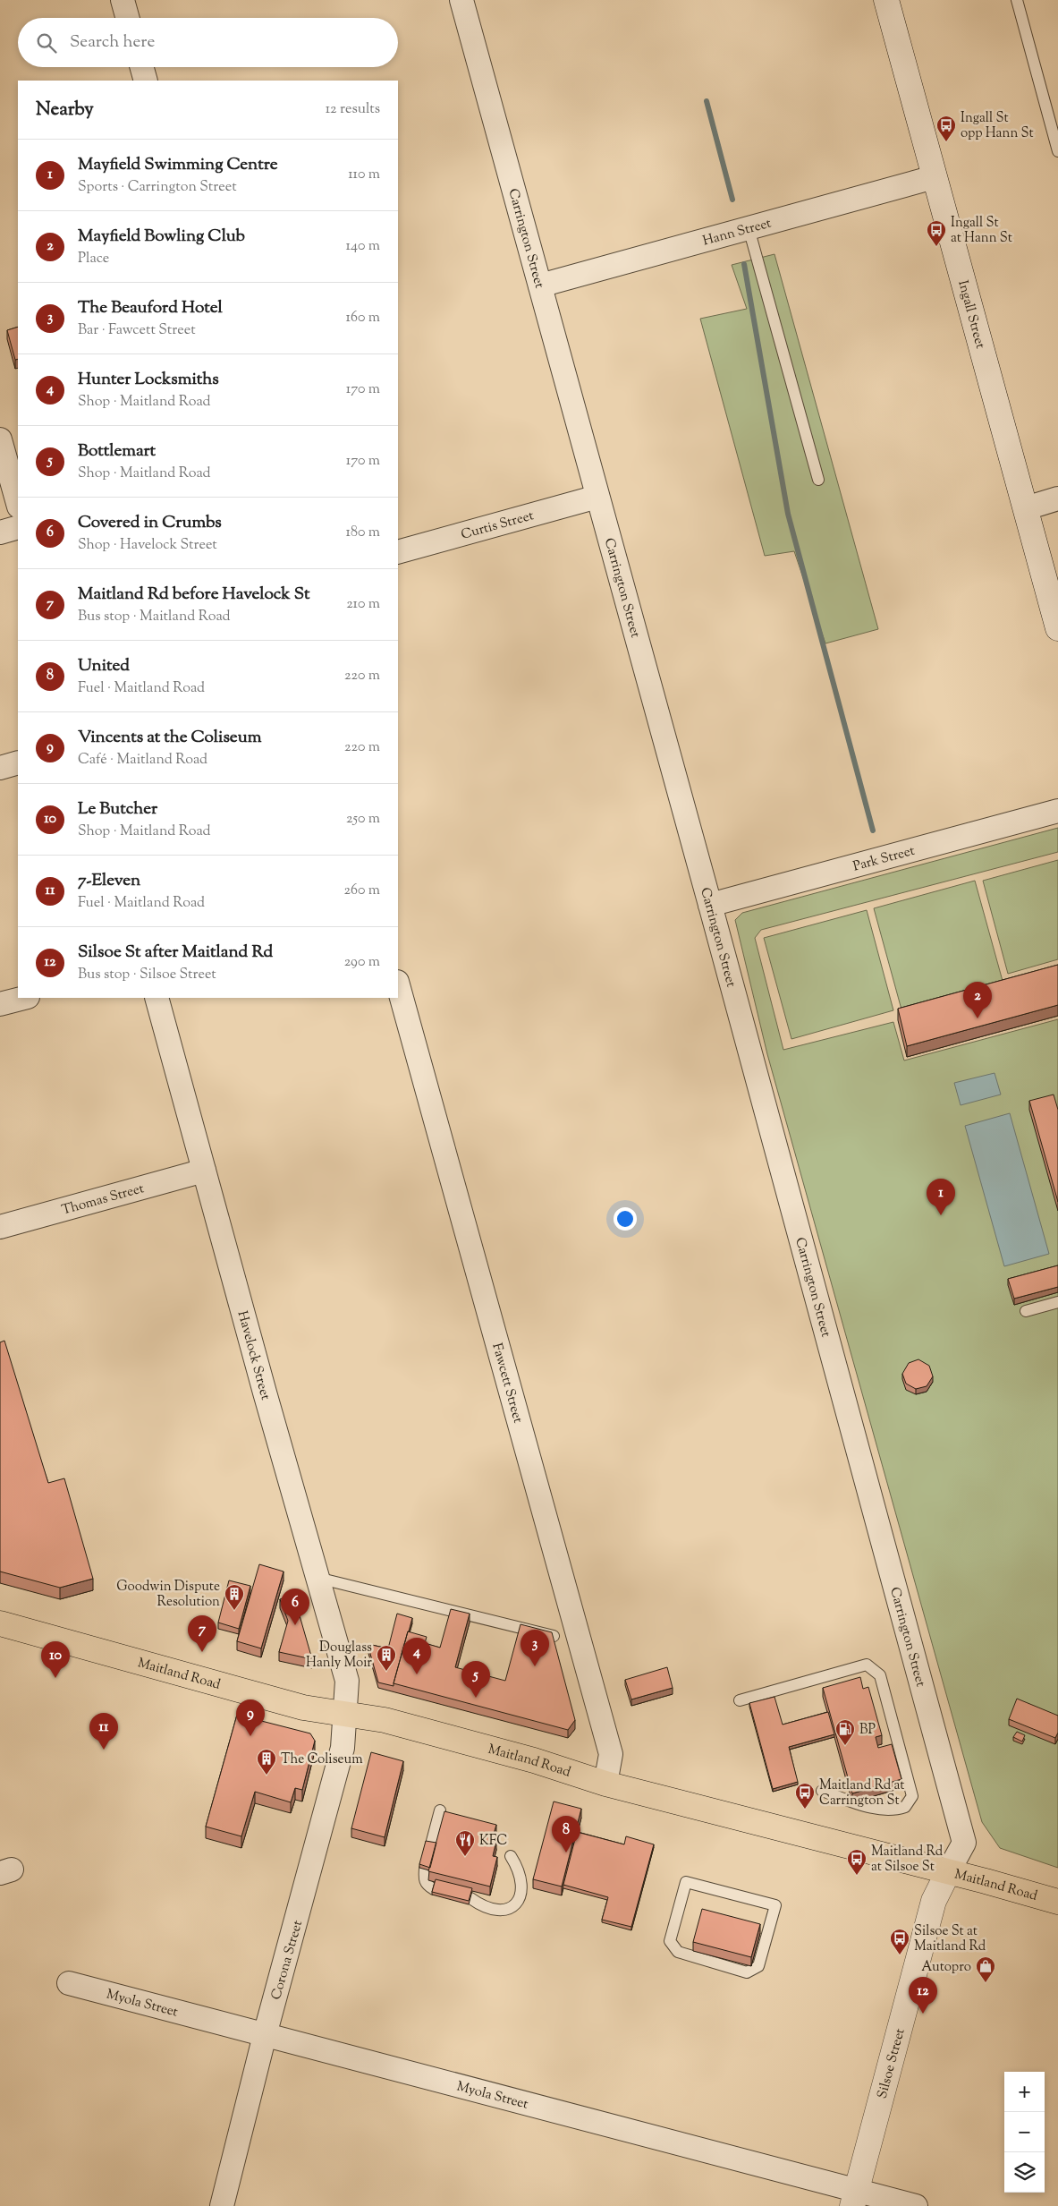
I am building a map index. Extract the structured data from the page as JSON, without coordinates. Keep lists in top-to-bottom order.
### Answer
{
  "streets": {
    "main road": ["Ingall Street", "Maitland Road", "Silsoe Street"],
    "street": [
      "Hann Street",
      "Carrington Street",
      "Curtis Street",
      "Park Street",
      "Thomas Street",
      "Havelock Street",
      "Fawcett Street",
      "Corona Street",
      "Myola Street"
    ]
  },
  "crossings": [
    ["Hann Street", "Carrington Street"],
    ["Hann Street", "Ingall Street"],
    ["Carrington Street", "Curtis Street"],
    ["Carrington Street", "Park Street"],
    ["Carrington Street", "Maitland Road"],
    ["Carrington Street", "Silsoe Street"],
    ["Thomas Street", "Havelock Street"],
    ["Havelock Street", "Maitland Road"],
    ["Havelock Street", "Corona Street"],
    ["Fawcett Street", "Maitland Road"],
    ["Maitland Road", "Corona Street"],
    ["Maitland Road", "Silsoe Street"],
    ["Corona Street", "Myola Street"],
    ["Myola Street", "Silsoe Street"]
  ],
  "places": {
    "bus stop": [
      "Ingall St opp Hann St",
      "Ingall St at Hann St",
      "Maitland Rd at Carrington St",
      "Maitland Rd at Silsoe St",
      "Silsoe St at Maitland Rd"
    ],
    "building": ["Goodwin Dispute Resolution", "Douglass Hanly Moir", "The Coliseum"],
    "fuel station": ["BP"],
    "restaurant": ["KFC"],
    "shop": ["Autopro"]
  },
  "page": {
    "search": "Search here",
    "heading": ["Nearby", "12 results"],
    "list": [
      {
        "mark": "1",
        "name": "Mayfield Swimming Centre",
        "note": "Sports · Carrington Street",
        "value": "110 m"
      },
      {
        "mark": "2",
        "name": "Mayfield Bowling Club",
        "note": "Place",
        "value": "140 m"
      },
      {
        "mark": "3",
        "name": "The Beauford Hotel",
        "note": "Bar · Fawcett Street",
        "value": "160 m"
      },
      {
        "mark": "4",
        "name": "Hunter Locksmiths",
        "note": "Shop · Maitland Road",
        "value": "170 m"
      },
      {
        "mark": "5",
        "name": "Bottlemart",
        "note": "Shop · Maitland Road",
        "value": "170 m"
      },
      {
        "mark": "6",
        "name": "Covered in Crumbs",
        "note": "Shop · Havelock Street",
        "value": "180 m"
      },
      {
        "mark": "7",
        "name": "Maitland Rd before Havelock St",
        "note": "Bus stop · Maitland Road",
        "value": "210 m"
      },
      {
        "mark": "8",
        "name": "United",
        "note": "Fuel · Maitland Road",
        "value": "220 m"
      },
      {
        "mark": "9",
        "name": "Vincents at the Coliseum",
        "note": "Café · Maitland Road",
        "value": "220 m"
      },
      {
        "mark": "10",
        "name": "Le Butcher",
        "note": "Shop · Maitland Road",
        "value": "250 m"
      },
      {
        "mark": "11",
        "name": "7-Eleven",
        "note": "Fuel · Maitland Road",
        "value": "260 m"
      },
      {
        "mark": "12",
        "name": "Silsoe St after Maitland Rd",
        "note": "Bus stop · Silsoe Street",
        "value": "290 m"
      }
    ],
    "pins": [
      "2",
      "1",
      "6",
      "7",
      "3",
      "4",
      "10",
      "5",
      "9",
      "11",
      "8",
      "12"
    ],
    "map_buttons": ["+", "−"]
  }
}
